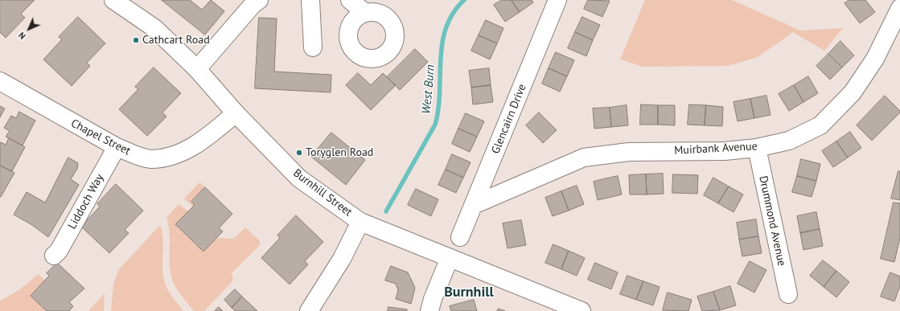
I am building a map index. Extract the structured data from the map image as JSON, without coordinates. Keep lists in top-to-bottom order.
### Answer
{
  "streets": {
    "street": [
      "Glencairn Drive",
      "Chapel Street",
      "Muirbank Avenue",
      "Burnhill Street",
      "Liddoch Way",
      "Drummond Avenue"
    ]
  },
  "crossings": [
    ["Glencairn Drive", "Muirbank Avenue"],
    ["Chapel Street", "Burnhill Street"],
    ["Chapel Street", "Liddoch Way"],
    ["Muirbank Avenue", "Drummond Avenue"]
  ],
  "districts": ["Burnhill"],
  "water": ["West Burn"],
  "places": ["Cathcart Road", "Toryglen Road"],
  "north": "bottom left"
}
